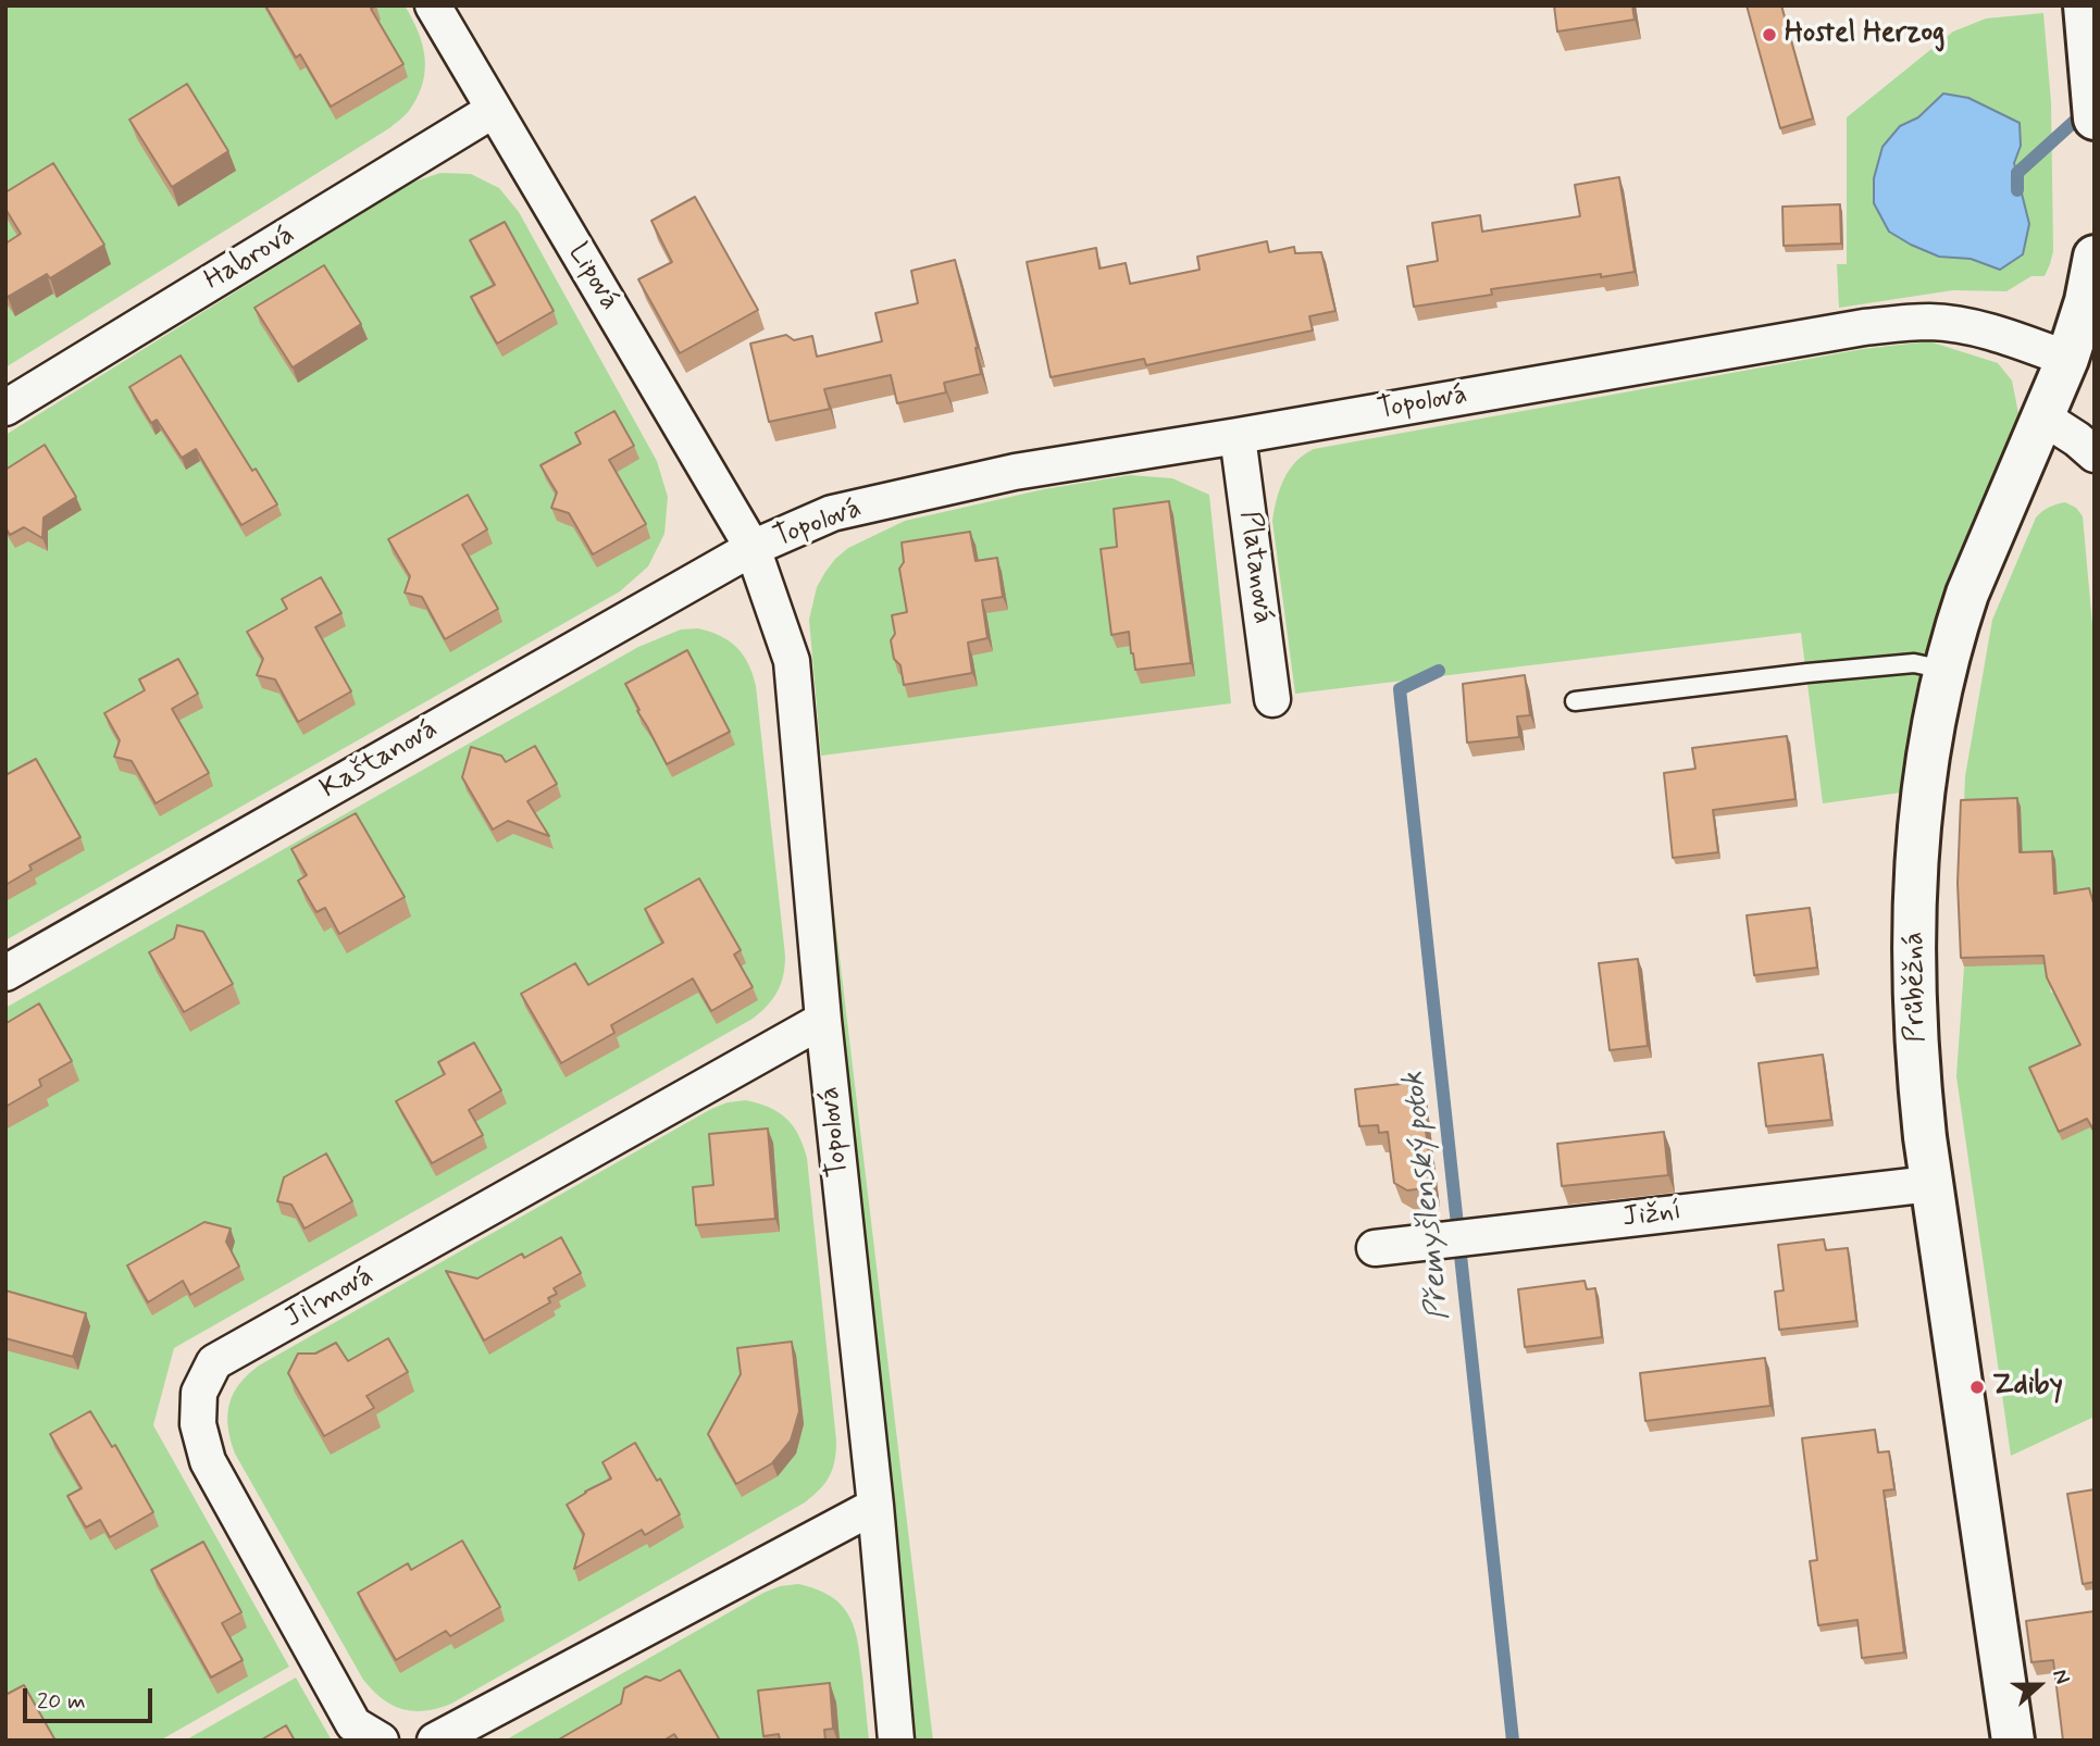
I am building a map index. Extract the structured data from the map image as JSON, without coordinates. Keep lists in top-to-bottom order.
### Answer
{
  "streets": {
    "street": [
      "Habrová",
      "Lipová",
      "Topolová",
      "Platanová",
      "Kaštanová",
      "Průběžná",
      "Jižní",
      "Jilmová"
    ]
  },
  "crossings": [
    ["Habrová", "Lipová"],
    ["Lipová", "Topolová"],
    ["Lipová", "Kaštanová"],
    ["Topolová", "Platanová"],
    ["Topolová", "Kaštanová"],
    ["Topolová", "Průběžná"],
    ["Topolová", "Jilmová"],
    ["Průběžná", "Jižní"]
  ],
  "water": ["Přemyšlenský potok"],
  "places": ["Hostel Herzog", "Zdiby"],
  "scale_bar": "20 m",
  "north": "right"
}
